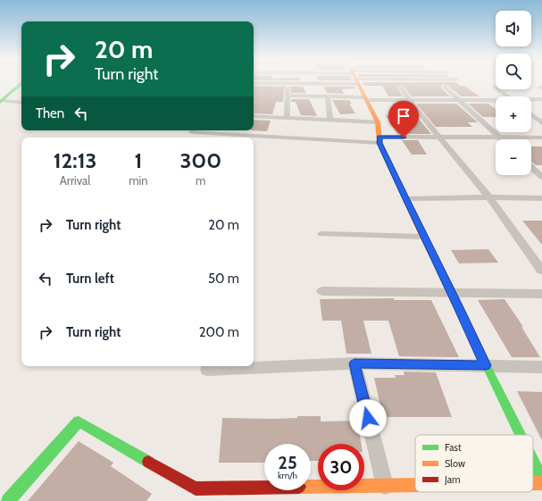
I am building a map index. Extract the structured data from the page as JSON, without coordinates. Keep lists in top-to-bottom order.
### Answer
{
  "legend": ["Fast", "Slow", "Jam"],
  "page": {
    "map_buttons": ["+", "−"],
    "turn": ["20 m", "Turn right"],
    "then": "Then",
    "eta": [
      "12:13",
      "Arrival",
      "1",
      "min",
      "300",
      "m"
    ],
    "list": [
      {
        "name": "Turn right",
        "value": "20 m"
      },
      {
        "name": "Turn left",
        "value": "50 m"
      },
      {
        "name": "Turn right",
        "value": "200 m"
      }
    ],
    "speed": "25 km/h",
    "limit": "30"
  }
}
